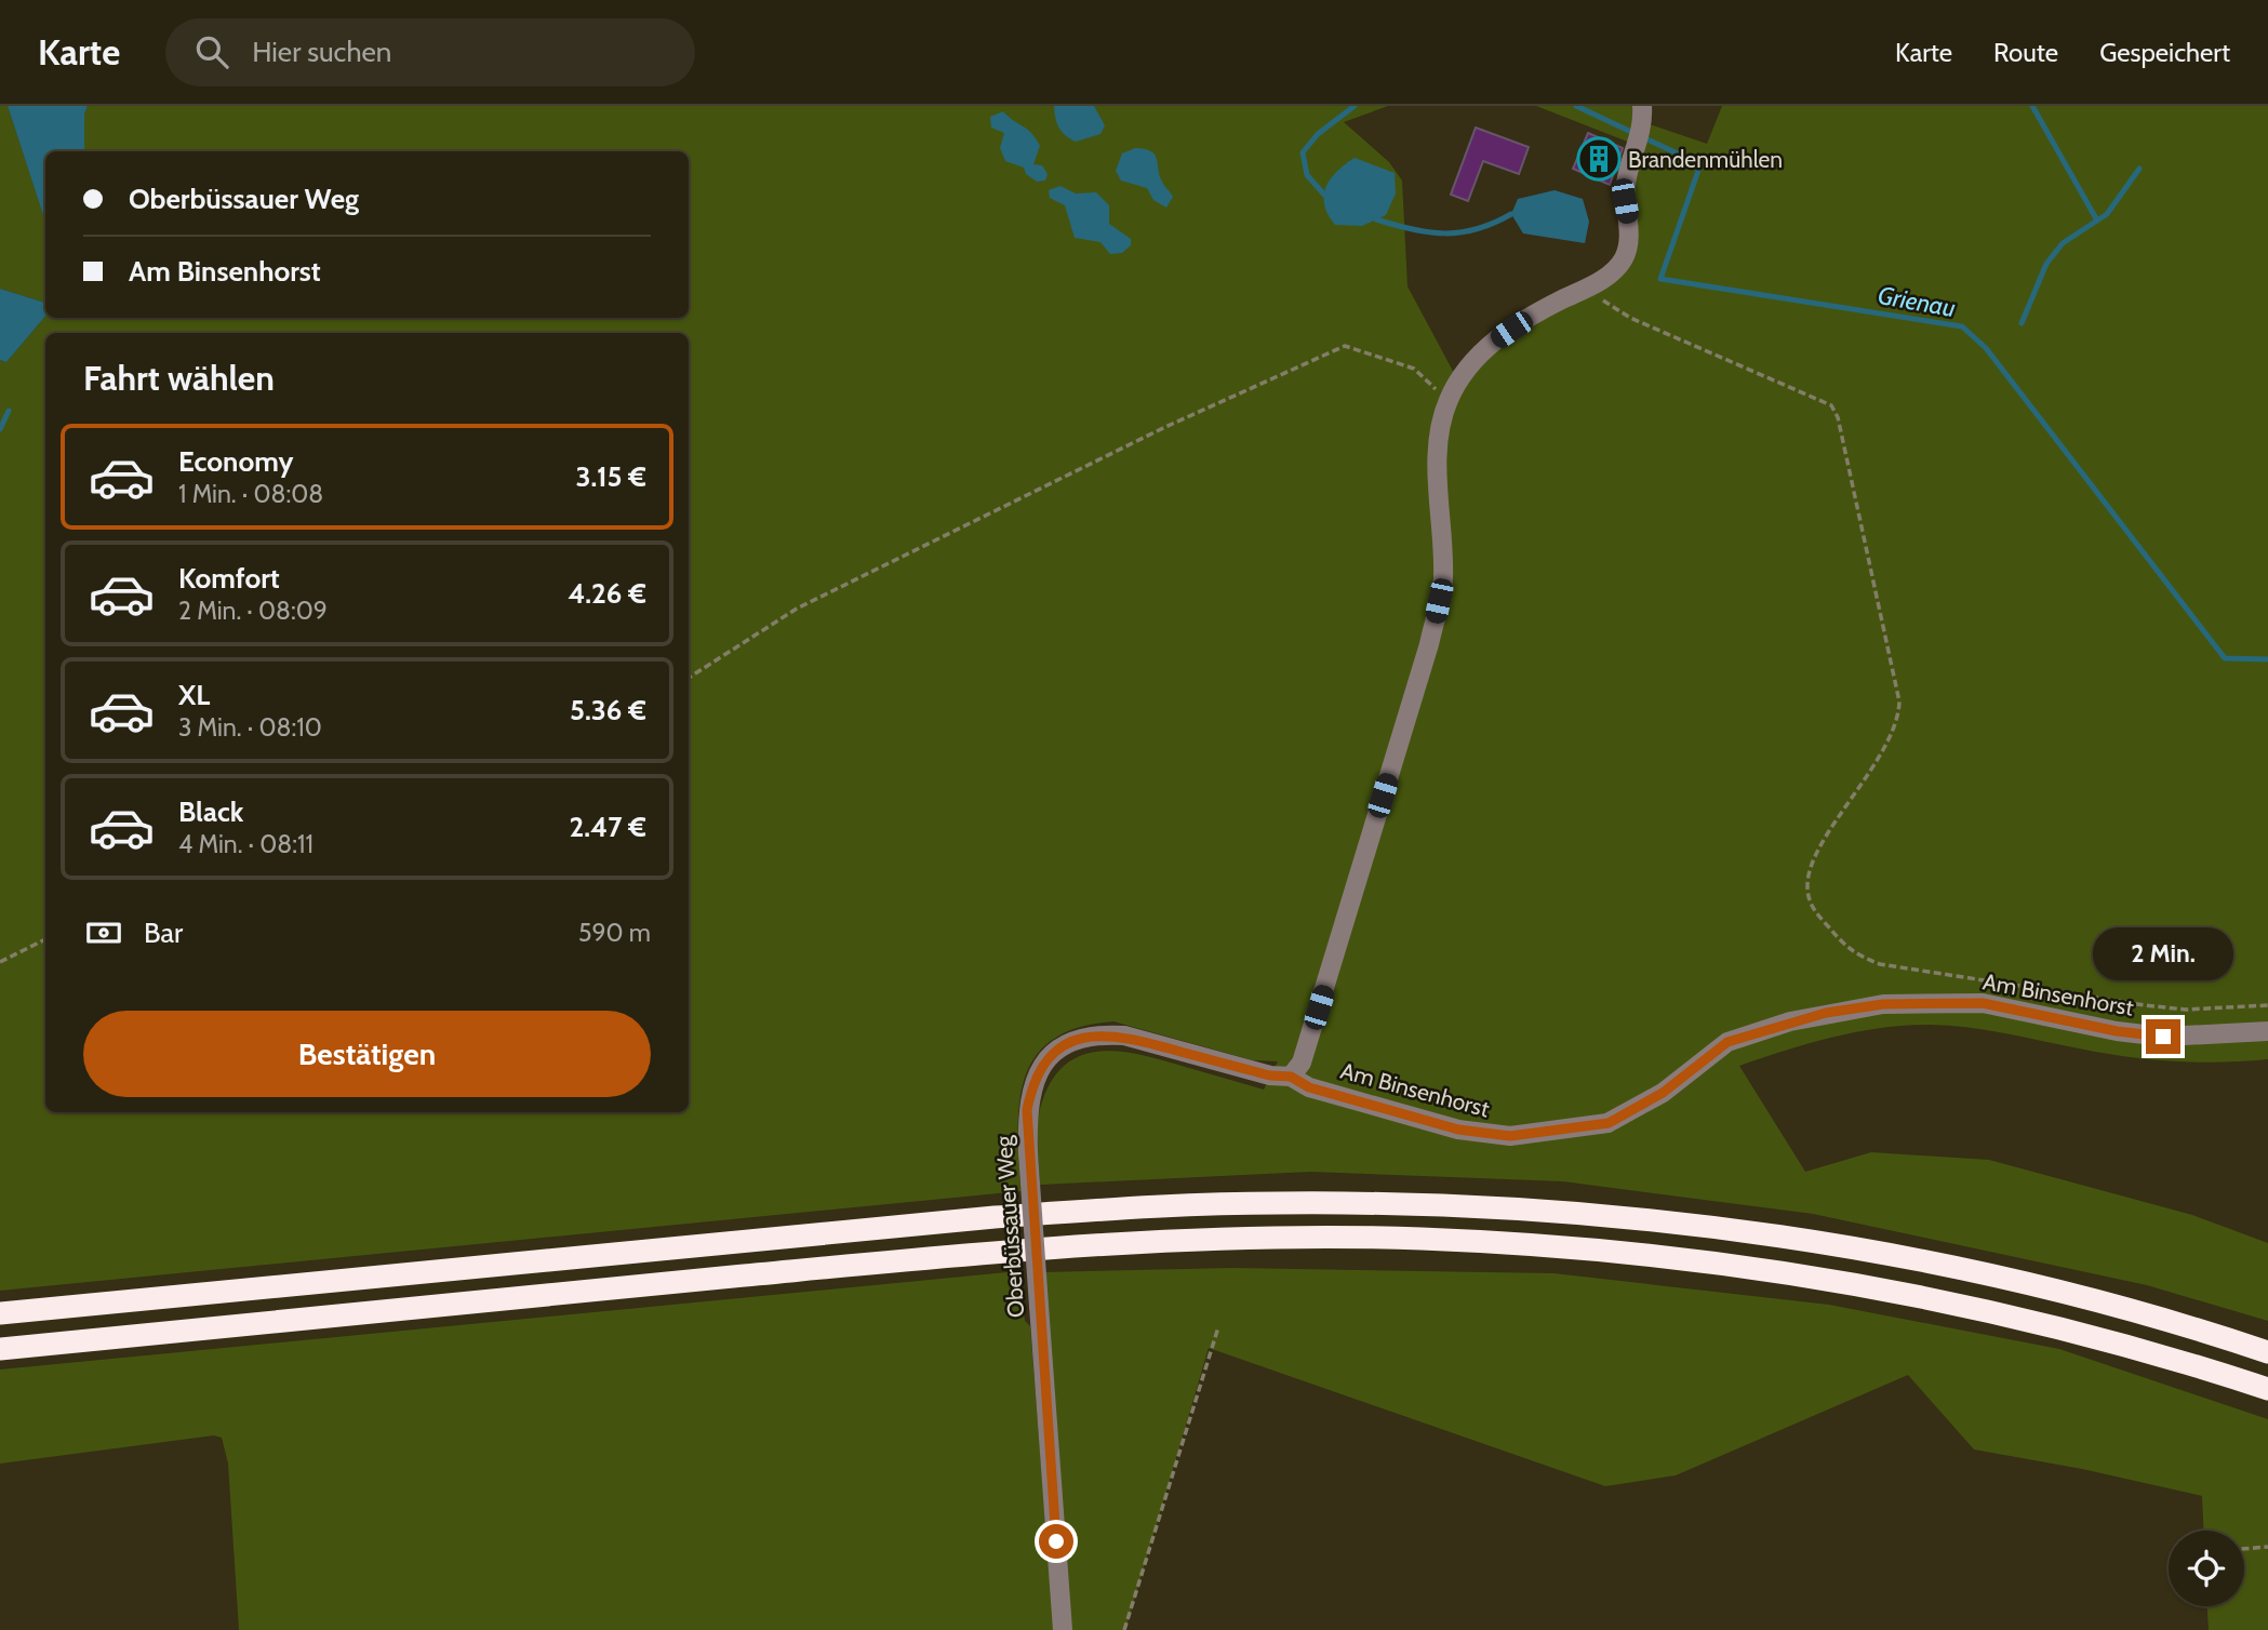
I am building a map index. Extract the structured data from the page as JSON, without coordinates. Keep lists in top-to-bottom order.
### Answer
{
  "streets": {
    "street": ["Am Binsenhorst", "Oberbüssauer Weg"]
  },
  "crossings": [
    ["Am Binsenhorst", "Oberbüssauer Weg"]
  ],
  "water": ["Grienau"],
  "places": {
    "building": ["Brandenmühlen"]
  },
  "page": {
    "header": "Karte",
    "search": "Hier suchen",
    "nav": ["Karte", "Route", "Gespeichert"],
    "banner": ["Oberbüssauer Weg", "Am Binsenhorst"],
    "heading": "Fahrt wählen",
    "list": [
      {
        "name": "Economy",
        "note": "1 Min. · 08:08",
        "value": "3.15 €"
      },
      {
        "name": "Komfort",
        "note": "2 Min. · 08:09",
        "value": "4.26 €"
      },
      {
        "name": "XL",
        "note": "3 Min. · 08:10",
        "value": "5.36 €"
      },
      {
        "name": "Black",
        "note": "4 Min. · 08:11",
        "value": "2.47 €"
      }
    ],
    "pay": ["Bar", "590 m"],
    "bubble": "2 Min.",
    "buttons": "Bestätigen"
  }
}
